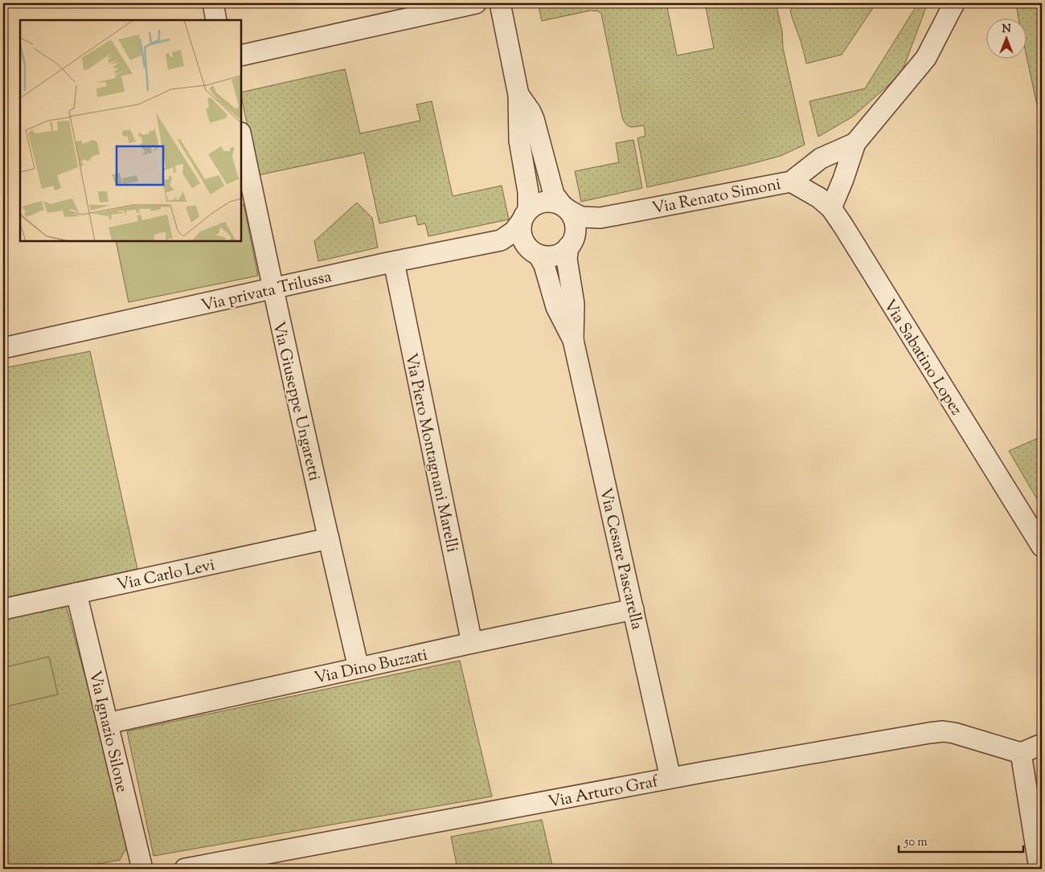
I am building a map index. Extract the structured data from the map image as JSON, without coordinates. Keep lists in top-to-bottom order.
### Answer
{
  "streets": {
    "street": [
      "Via Renato Simoni",
      "Via privata Trilussa",
      "Via Sabatino Lopez",
      "Via Giuseppe Ungaretti",
      "Via Piero Montagnani Marelli",
      "Via Cesare Pascarella",
      "Via Carlo Levi",
      "Via Dino Buzzati",
      "Via Ignazio Silone",
      "Via Arturo Graf"
    ]
  },
  "crossings": [
    ["Via Renato Simoni", "Via privata Trilussa"],
    ["Via Renato Simoni", "Via Sabatino Lopez"],
    ["Via privata Trilussa", "Via Giuseppe Ungaretti"],
    ["Via privata Trilussa", "Via Piero Montagnani Marelli"],
    ["Via Giuseppe Ungaretti", "Via Carlo Levi"],
    ["Via Giuseppe Ungaretti", "Via Dino Buzzati"],
    ["Via Piero Montagnani Marelli", "Via Dino Buzzati"],
    ["Via Cesare Pascarella", "Via Dino Buzzati"],
    ["Via Cesare Pascarella", "Via Arturo Graf"],
    ["Via Carlo Levi", "Via Ignazio Silone"],
    ["Via Dino Buzzati", "Via Ignazio Silone"]
  ],
  "scale_bar": "50 m",
  "north": "top"
}
